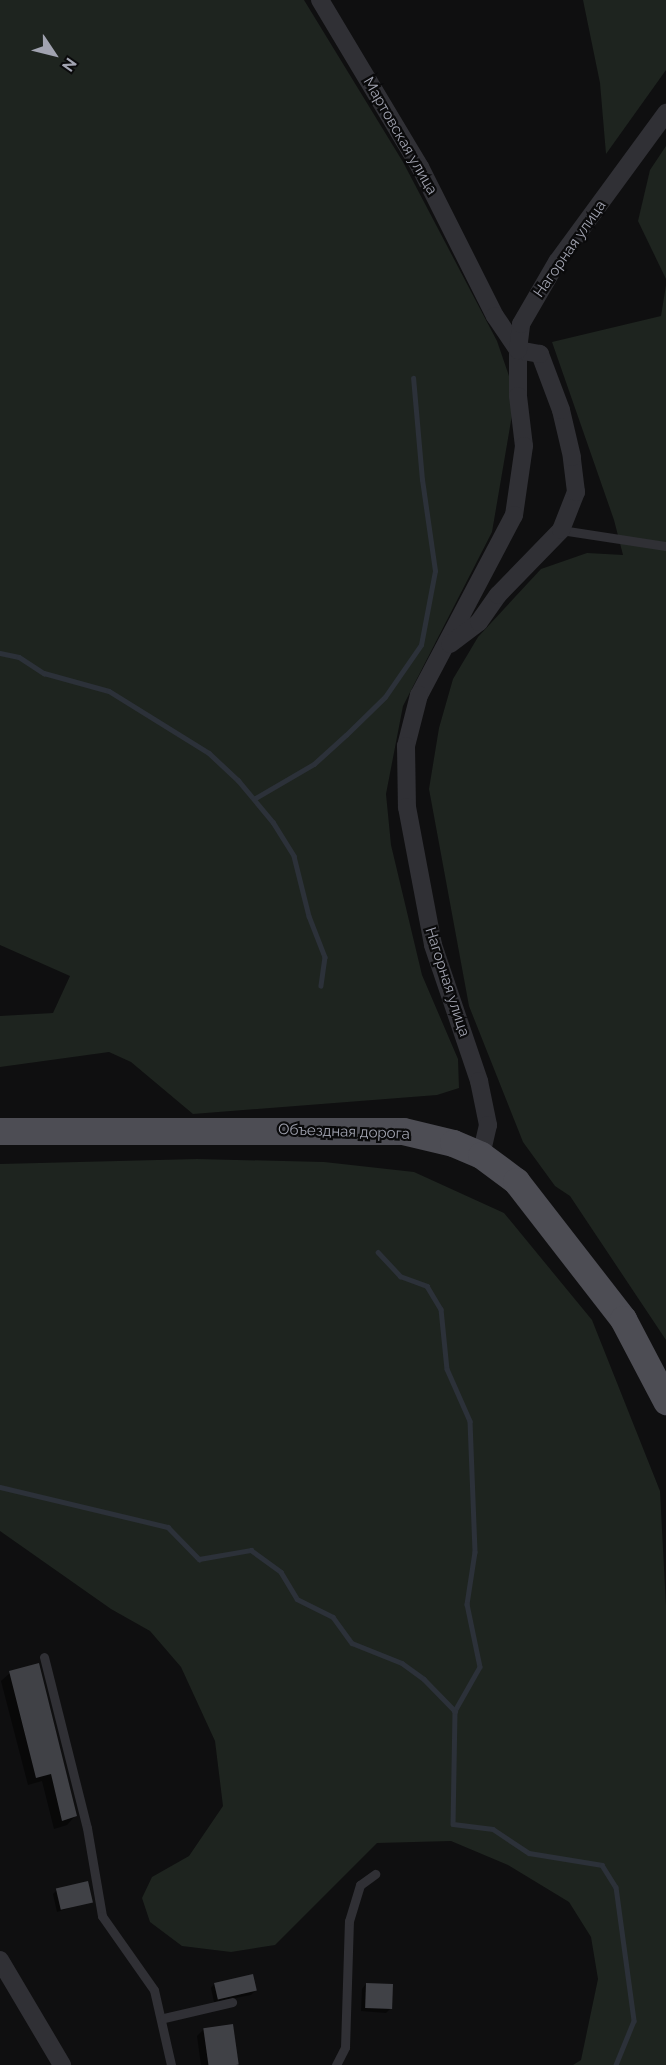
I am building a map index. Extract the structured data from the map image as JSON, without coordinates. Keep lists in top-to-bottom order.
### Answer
{
  "streets": {
    "main road": ["Объездная дорога"],
    "street": ["Мартовская улица", "Нагорная улица"]
  },
  "crossings": [
    ["Мартовская улица", "Нагорная улица"],
    ["Нагорная улица", "Объездная дорога"]
  ],
  "north": "bottom right"
}
